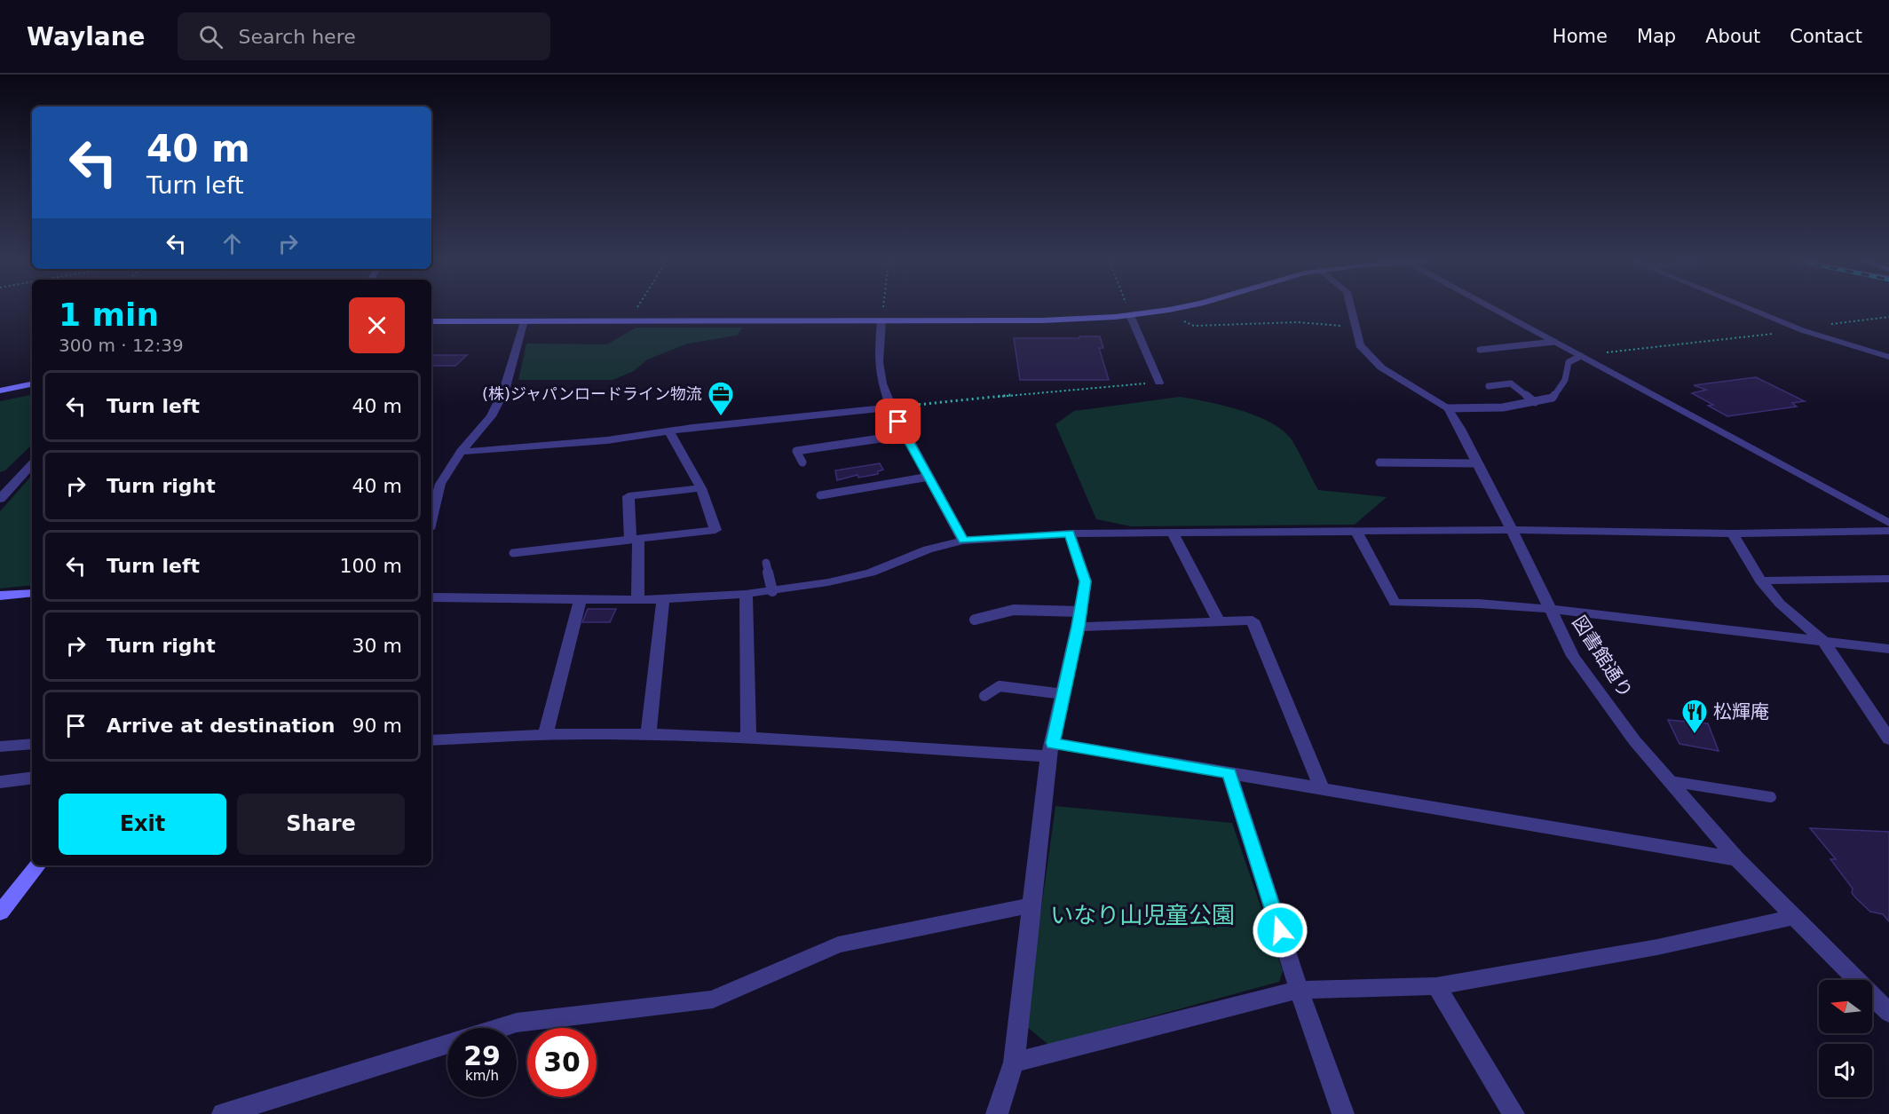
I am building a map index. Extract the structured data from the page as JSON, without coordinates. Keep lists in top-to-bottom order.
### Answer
{
  "streets": {
    "street": ["図書館通り"]
  },
  "parks": ["いなり山児童公園"],
  "places": {
    "office": ["(株)ジャパンロードライン物流"],
    "restaurant": ["松輝庵"]
  },
  "north": "left",
  "page": {
    "header": "Waylane",
    "search": "Search here",
    "nav": [
      "Home",
      "Map",
      "About",
      "Contact"
    ],
    "turn": ["40 m", "Turn left"],
    "heading": ["1 min", "300 m · 12:39"],
    "list": [
      {
        "name": "Turn left",
        "value": "40 m"
      },
      {
        "name": "Turn right",
        "value": "40 m"
      },
      {
        "name": "Turn left",
        "value": "100 m"
      },
      {
        "name": "Turn right",
        "value": "30 m"
      },
      {
        "name": "Arrive at destination",
        "value": "90 m"
      }
    ],
    "buttons": ["Exit", "Share"],
    "speed": "29 km/h",
    "limit": "30"
  }
}
